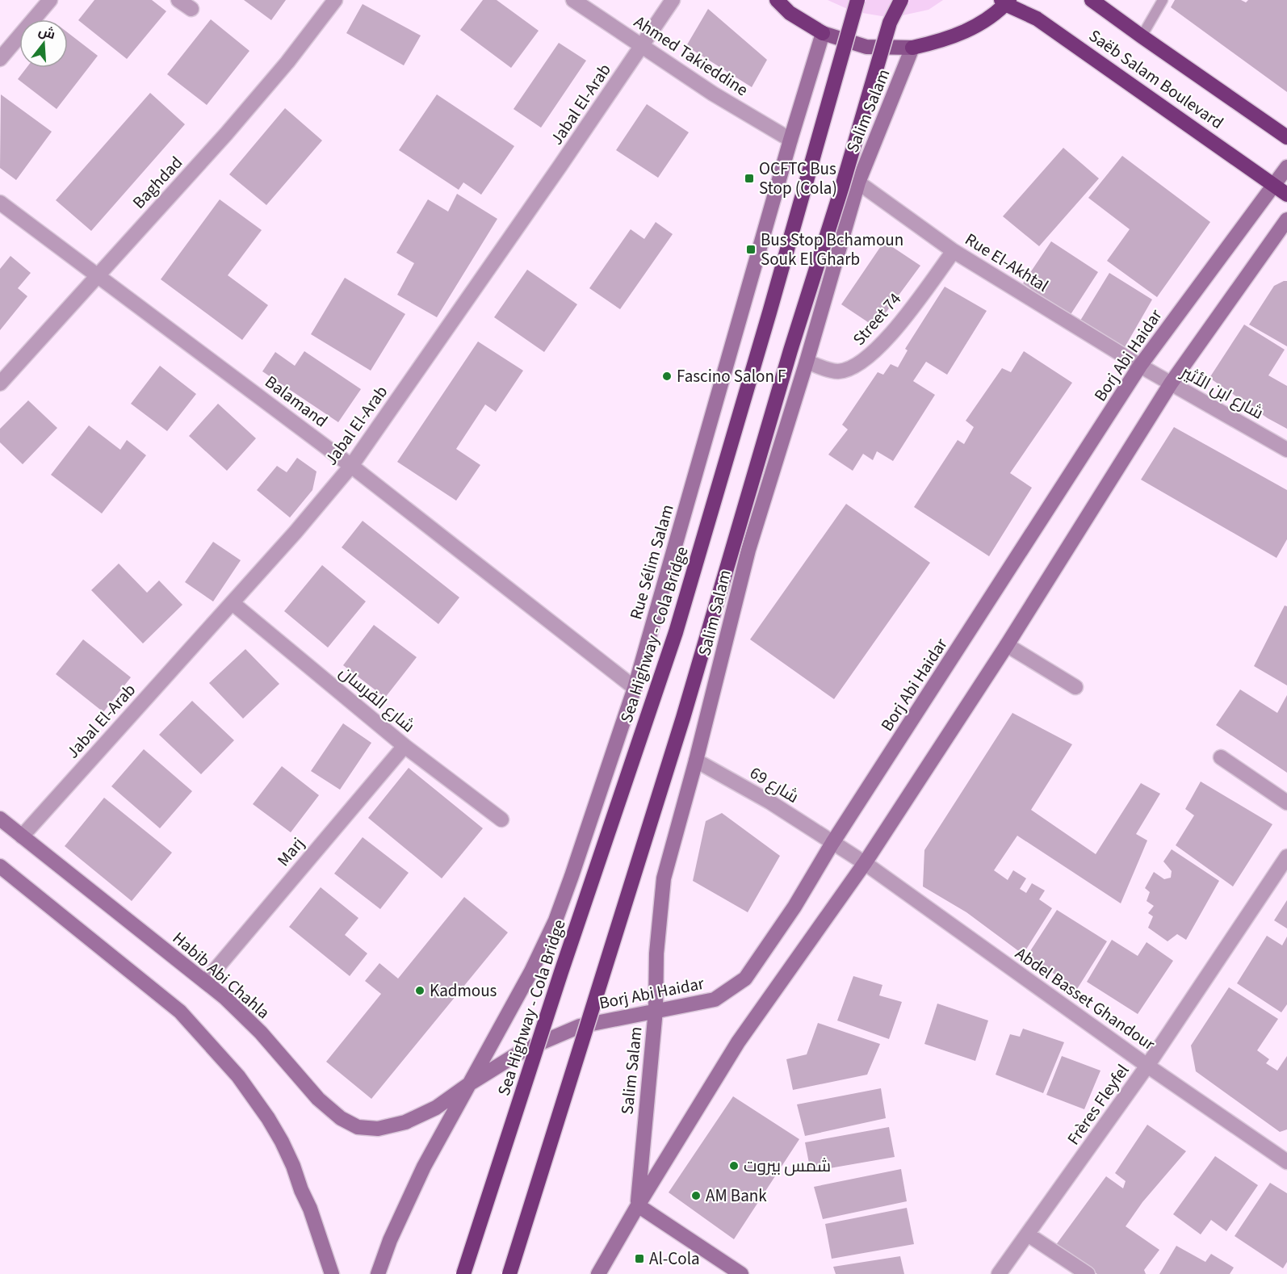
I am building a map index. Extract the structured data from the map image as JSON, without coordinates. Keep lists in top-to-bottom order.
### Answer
{
  "streets": {
    "highway": ["Saëb Salam Boulevard", "Sea Highway - Cola Bridge"],
    "main road": [
      "Salim Salam",
      "Borj Abi Haidar",
      "Rue Sélim Salam",
      "Habib Abi Chahla"
    ],
    "street": [
      "Ahmed Takieddine",
      "Jabal El-Arab",
      "Baghdad",
      "Rue El-Akhtal",
      "Street 74",
      "شارع ابن الأثير",
      "Balamand",
      "شارع الفرسان",
      "شارع 69",
      "Marj",
      "Abdel Basset Ghandour",
      "Frères Fleyfel"
    ]
  },
  "crossings": [
    ["Ahmed Takieddine", "Jabal El-Arab"],
    ["Ahmed Takieddine", "Rue Sélim Salam"],
    ["Saëb Salam Boulevard", "Borj Abi Haidar"],
    ["Jabal El-Arab", "Balamand"],
    ["Jabal El-Arab", "شارع الفرسان"],
    ["Jabal El-Arab", "Habib Abi Chahla"],
    ["Salim Salam", "Rue El-Akhtal"],
    ["Salim Salam", "Street 74"],
    ["Salim Salam", "Borj Abi Haidar"],
    ["Salim Salam", "شارع 69"],
    ["Baghdad", "Balamand"],
    ["Rue El-Akhtal", "Street 74"],
    ["Rue El-Akhtal", "Borj Abi Haidar"],
    ["Rue El-Akhtal", "شارع ابن الأثير"],
    ["Borj Abi Haidar", "شارع ابن الأثير"],
    ["Borj Abi Haidar", "Rue Sélim Salam"],
    ["Borj Abi Haidar", "شارع 69"],
    ["Borj Abi Haidar", "Habib Abi Chahla"],
    ["Balamand", "Rue Sélim Salam"],
    ["Rue Sélim Salam", "Habib Abi Chahla"],
    ["شارع الفرسان", "Marj"],
    ["شارع 69", "Abdel Basset Ghandour"],
    ["Marj", "Habib Abi Chahla"],
    ["Abdel Basset Ghandour", "Frères Fleyfel"]
  ],
  "places": {
    "transit": ["OCFTC Bus Stop (Cola)", "Bus Stop Bchamoun Souk El Gharb", "Al-Cola"],
    "other": [
      "Fascino Salon F",
      "Kadmous",
      "شمس بيروت",
      "AM Bank"
    ]
  },
  "north": "top"
}
